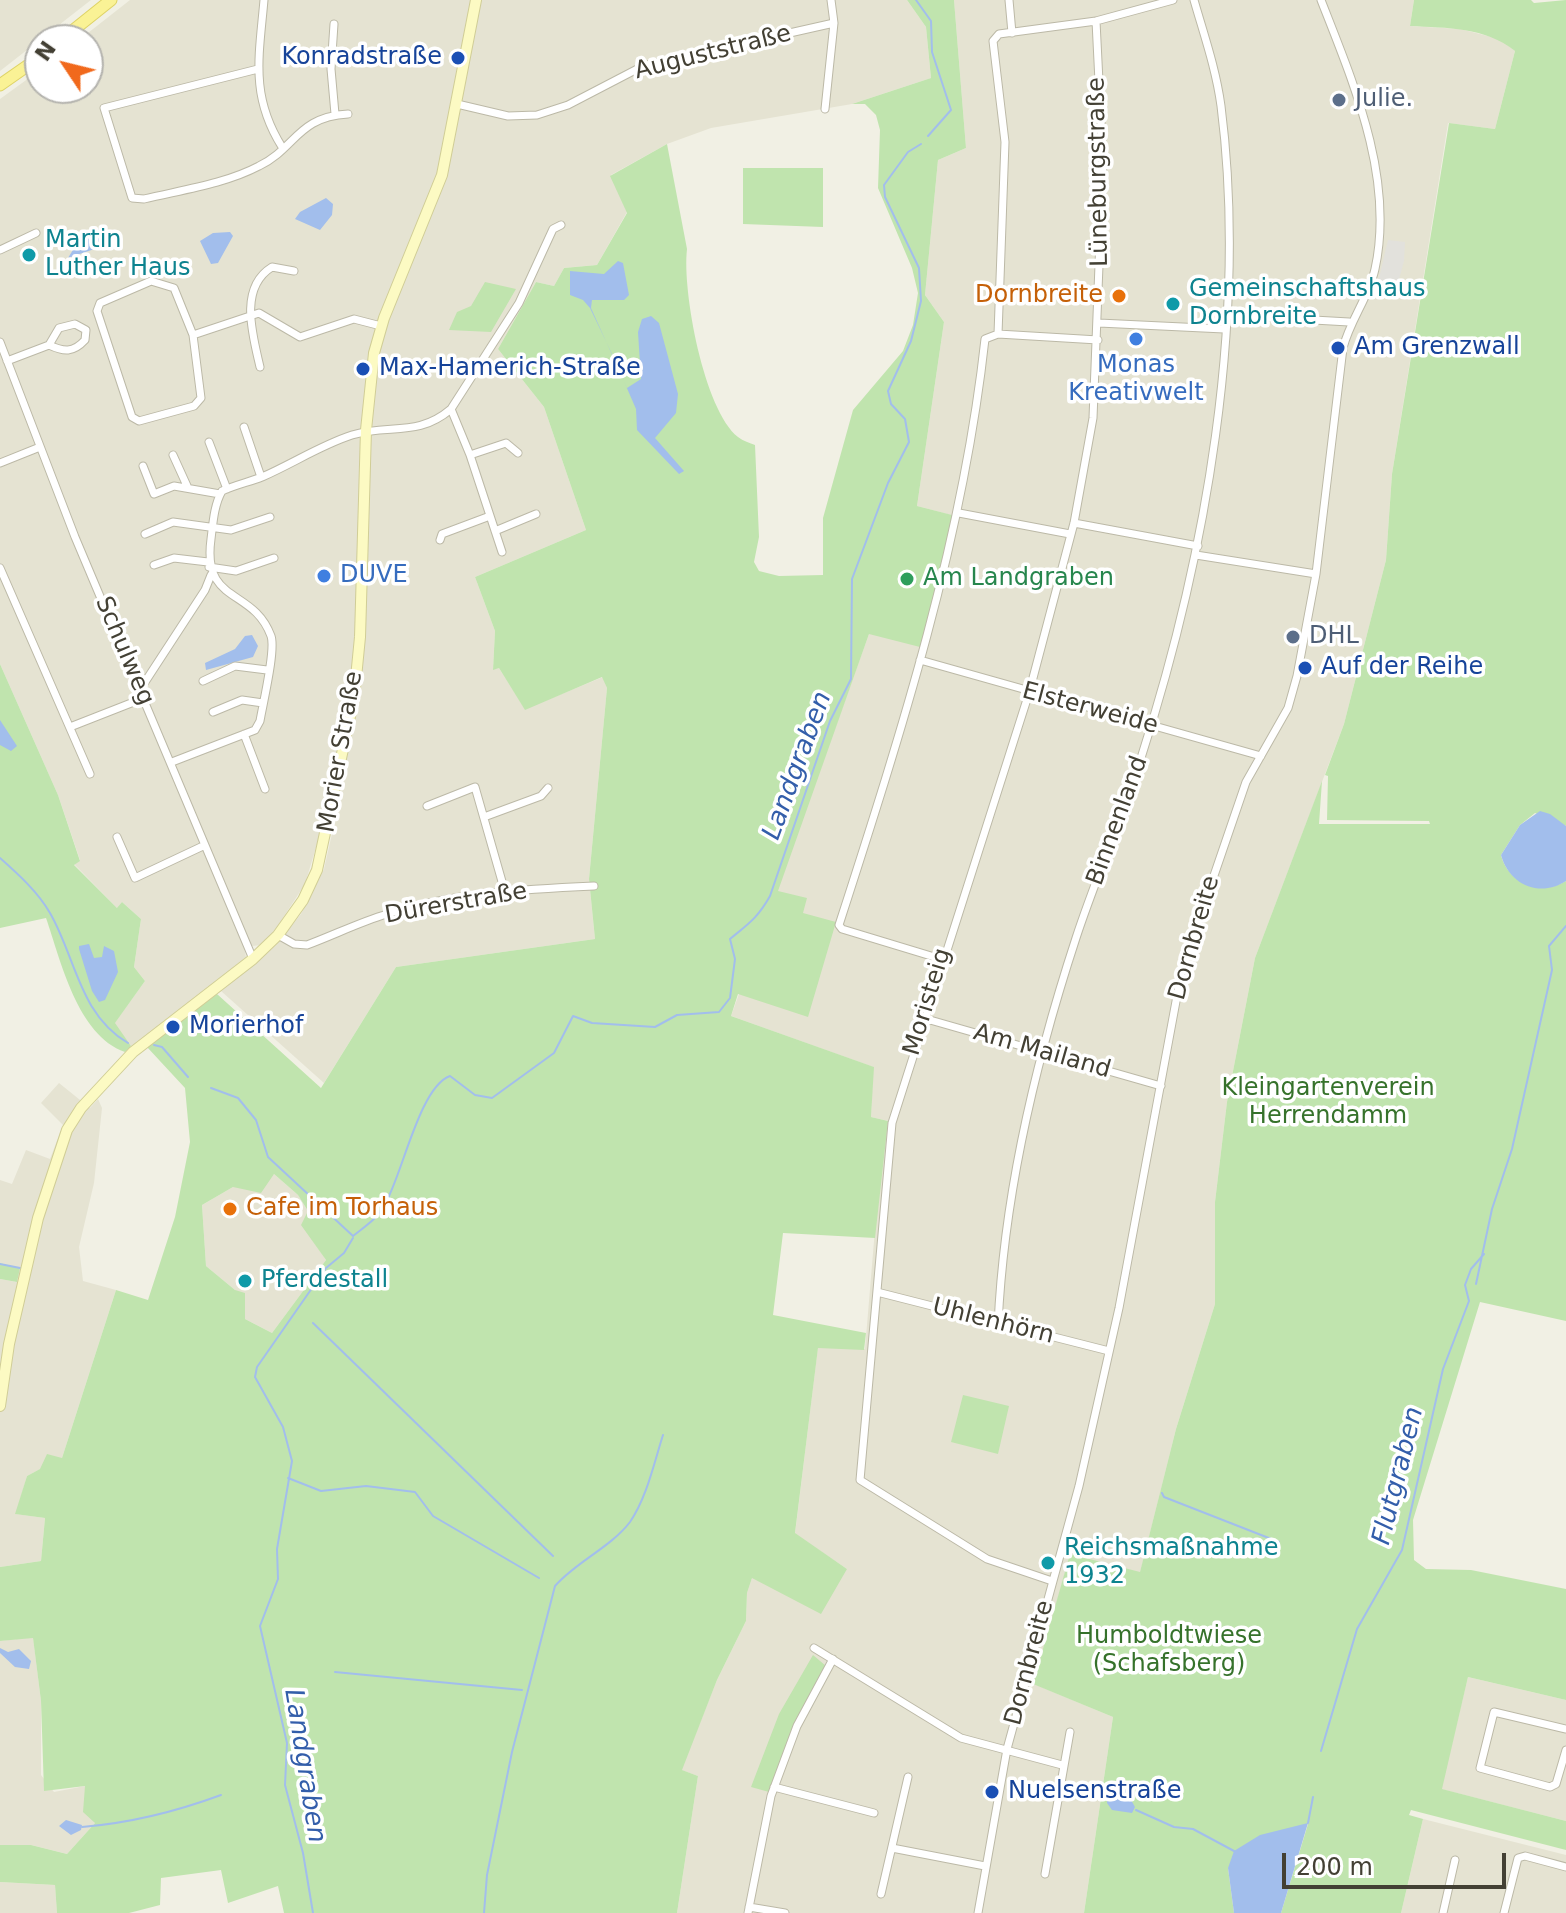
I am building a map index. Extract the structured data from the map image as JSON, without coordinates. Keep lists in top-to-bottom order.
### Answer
{
  "streets": {
    "main road": ["Morier Straße"],
    "street": [
      "Auguststraße",
      "Lüneburgstraße",
      "Schulweg",
      "Elsterweide",
      "Binnenland",
      "Dürerstraße",
      "Dornbreite",
      "Moristeig",
      "Am Mailand",
      "Uhlenhörn"
    ]
  },
  "crossings": [
    ["Auguststraße", "Morier Straße"],
    ["Lüneburgstraße", "Moristeig"],
    ["Schulweg", "Morier Straße"],
    ["Elsterweide", "Binnenland"],
    ["Elsterweide", "Dornbreite"],
    ["Elsterweide", "Moristeig"],
    ["Morier Straße", "Dürerstraße"],
    ["Binnenland", "Am Mailand"],
    ["Binnenland", "Uhlenhörn"],
    ["Dornbreite", "Moristeig"],
    ["Dornbreite", "Am Mailand"],
    ["Dornbreite", "Uhlenhörn"],
    ["Moristeig", "Am Mailand"],
    ["Moristeig", "Uhlenhörn"]
  ],
  "water": ["Landgraben", "Flutgraben"],
  "parks": ["Kleingartenverein Herrendamm", "Humboldtwiese (Schafsberg)"],
  "places": [
    "Konradstraße",
    "Julie.",
    "Martin Luther Haus",
    "Dornbreite",
    "Gemeinschaftshaus Dornbreite",
    "Monas Kreativwelt",
    "Am Grenzwall",
    "Max-Hamerich-Straße",
    "DUVE",
    "Am Landgraben",
    "DHL",
    "Auf der Reihe",
    "Morierhof",
    "Cafe im Torhaus",
    "Pferdestall",
    "Reichsmaßnahme 1932",
    "Nuelsenstraße"
  ],
  "scale_bar": "200 m",
  "north": "top left"
}
